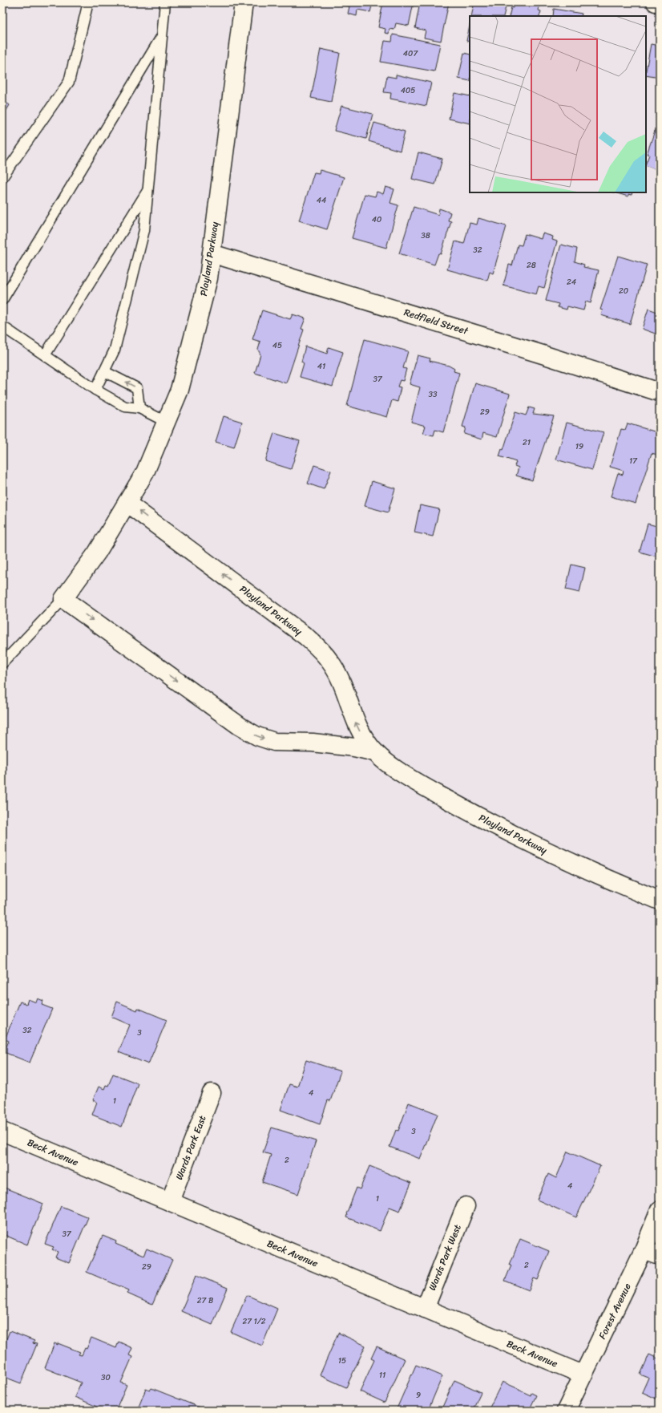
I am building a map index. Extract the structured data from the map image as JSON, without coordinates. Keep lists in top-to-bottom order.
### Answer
{
  "streets": {
    "street": [
      "Playland Parkway",
      "Redfield Street",
      "Wards Park East",
      "Beck Avenue",
      "Wards Park West",
      "Forest Avenue"
    ]
  },
  "crossings": [
    ["Playland Parkway", "Redfield Street"],
    ["Wards Park East", "Beck Avenue"],
    ["Beck Avenue", "Wards Park West"],
    ["Beck Avenue", "Forest Avenue"]
  ],
  "house_numbers": [
    "407",
    "405",
    "44",
    "40",
    "38",
    "32",
    "28",
    "24",
    "20",
    "45",
    "41",
    "37",
    "33",
    "29",
    "21",
    "19",
    "17",
    "32",
    "3",
    "4",
    "1",
    "3",
    "2",
    "4",
    "1",
    "37",
    "2",
    "29",
    "27 B",
    "27 1/2",
    "15",
    "11",
    "30",
    "9"
  ]
}
